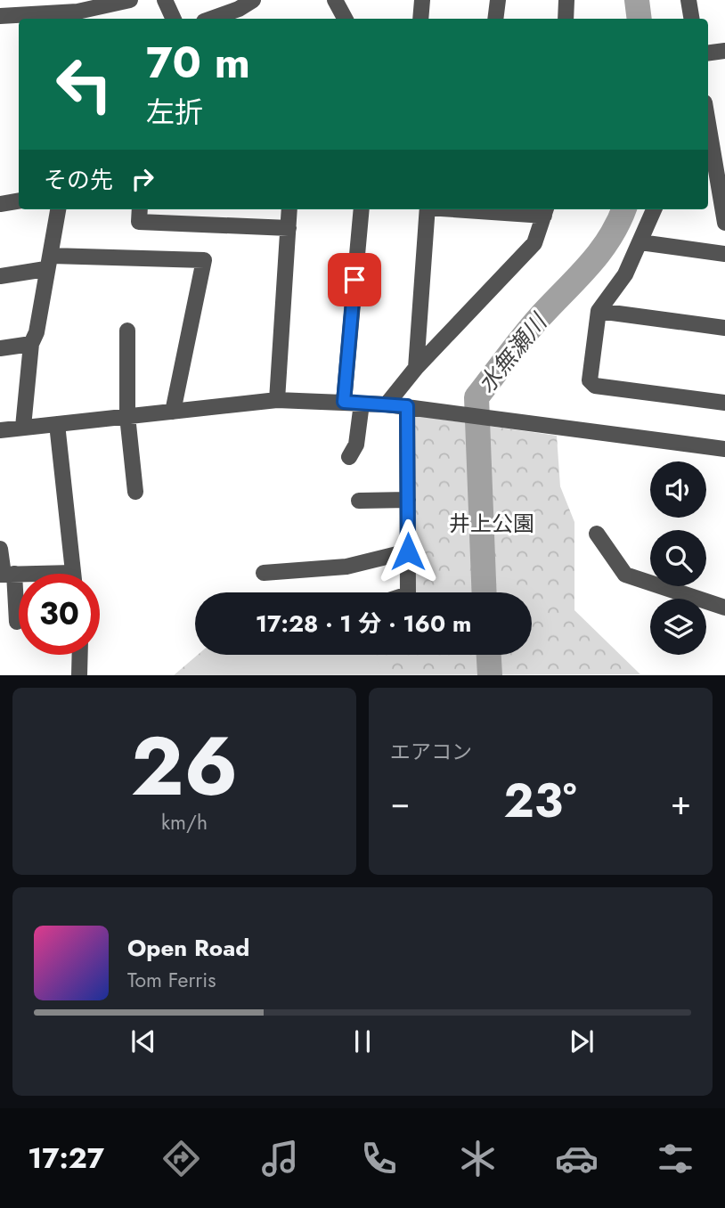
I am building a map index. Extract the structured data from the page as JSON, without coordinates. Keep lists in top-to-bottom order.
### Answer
{
  "water": ["水無瀬川"],
  "parks": ["井上公園"],
  "page": {
    "turn": ["70 m", "左折"],
    "then": "その先",
    "limit": "30",
    "trip": "17:28 · 1 分 · 160 m",
    "tile": [
      ["26", "km/h"],
      "エアコン"
    ],
    "heat": ["−", "23°", "+"],
    "song": ["Open Road", "Tom Ferris"],
    "tabs": "17:27"
  }
}
